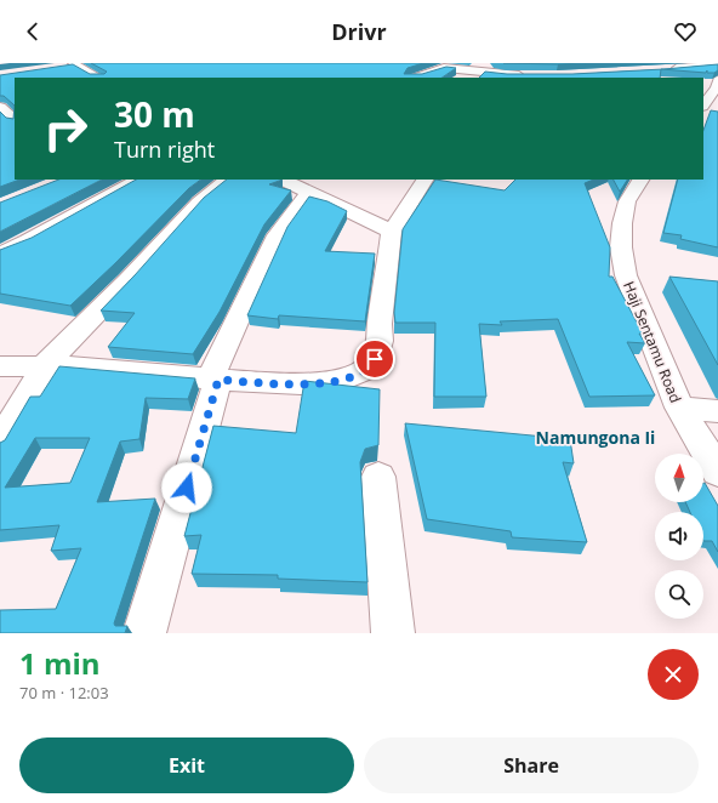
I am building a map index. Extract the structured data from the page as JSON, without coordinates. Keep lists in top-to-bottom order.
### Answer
{
  "streets": {
    "street": ["Haji Sentamu Road"]
  },
  "districts": ["Namungona Ii"],
  "north": "top",
  "page": {
    "header": "Drivr",
    "turn": ["30 m", "Turn right"],
    "heading": ["1 min", "70 m · 12:03"],
    "buttons": ["Exit", "Share"]
  }
}
